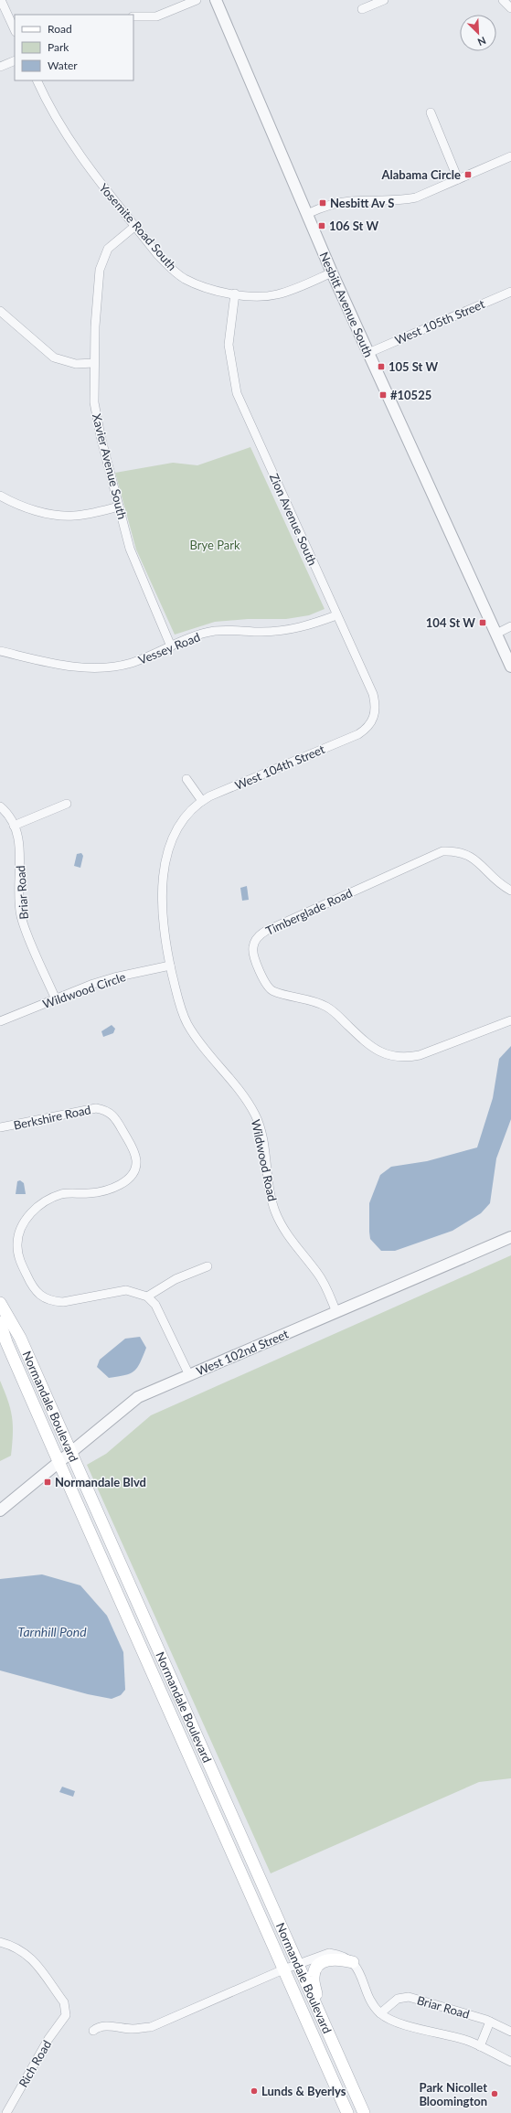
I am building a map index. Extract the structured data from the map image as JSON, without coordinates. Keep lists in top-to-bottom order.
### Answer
{
  "streets": {
    "main road": ["Normandale Boulevard"],
    "street": [
      "Yosemite Road South",
      "Nesbitt Avenue South",
      "West 105th Street",
      "Xavier Avenue South",
      "Zion Avenue South",
      "Vessey Road",
      "West 104th Street",
      "Briar Road",
      "Timberglade Road",
      "Wildwood Circle",
      "Berkshire Road",
      "Wildwood Road",
      "West 102nd Street",
      "Rich Road"
    ]
  },
  "crossings": [
    ["Yosemite Road South", "Nesbitt Avenue South"],
    ["Yosemite Road South", "Xavier Avenue South"],
    ["Yosemite Road South", "Zion Avenue South"],
    ["Nesbitt Avenue South", "West 105th Street"],
    ["Xavier Avenue South", "Vessey Road"],
    ["Zion Avenue South", "Vessey Road"],
    ["Zion Avenue South", "West 104th Street"],
    ["West 104th Street", "Wildwood Road"],
    ["Briar Road", "Wildwood Circle"],
    ["Wildwood Circle", "Wildwood Road"],
    ["Wildwood Road", "West 102nd Street"],
    ["West 102nd Street", "Normandale Boulevard"]
  ],
  "water": ["Tarnhill Pond"],
  "parks": ["Brye Park"],
  "places": {
    "transit": [
      "Alabama Circle",
      "Nesbitt Av S",
      "106 St W",
      "105 St W",
      "#10525",
      "104 St W",
      "Normandale Blvd"
    ],
    "other": ["Lunds & Byerlys", "Park Nicollet Bloomington"]
  },
  "legend": ["Road", "Park", "Water"],
  "north": "bottom right"
}
